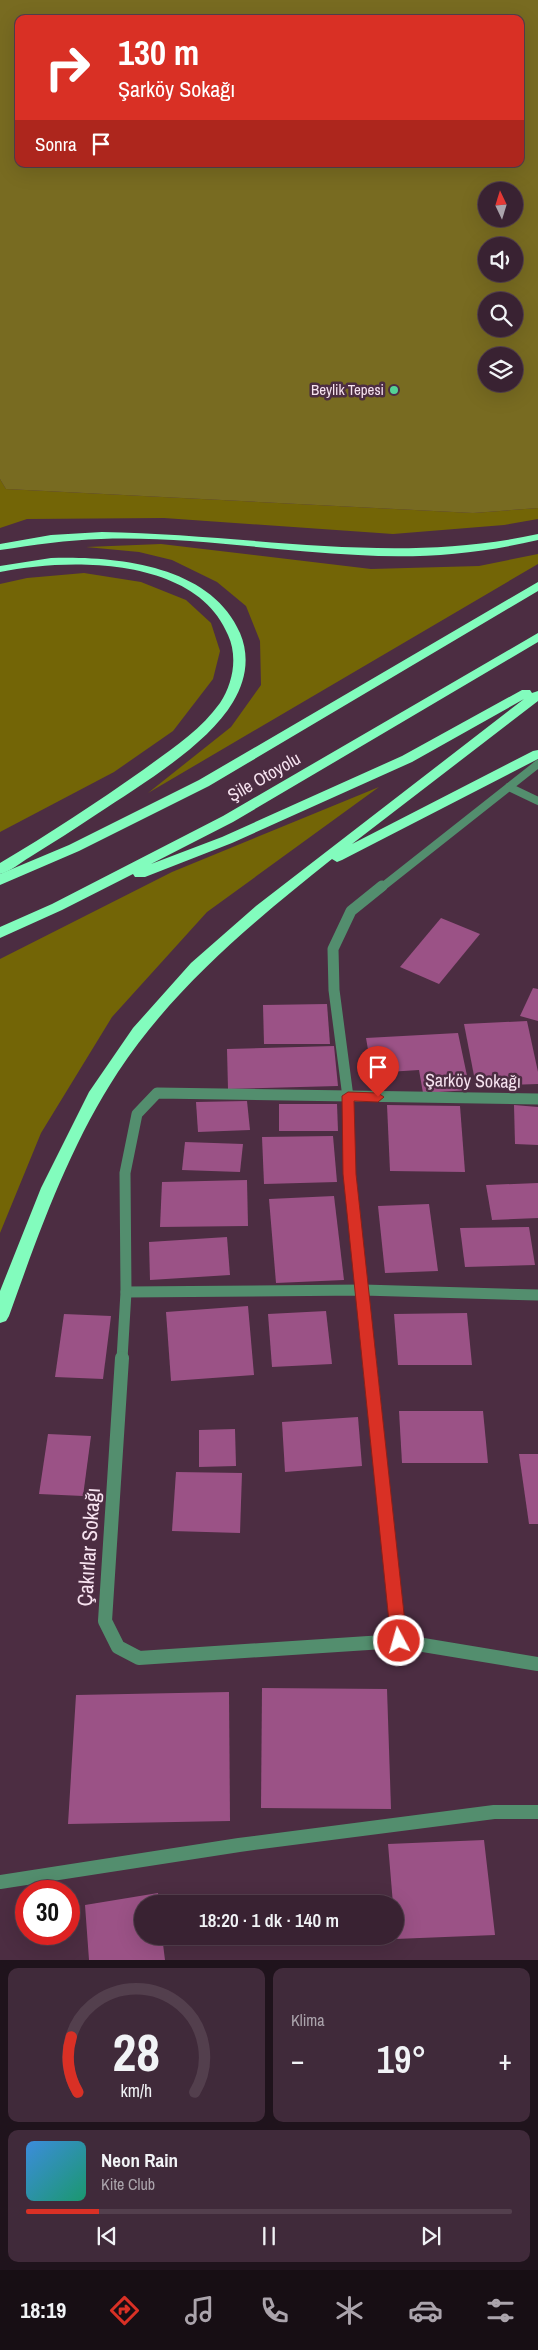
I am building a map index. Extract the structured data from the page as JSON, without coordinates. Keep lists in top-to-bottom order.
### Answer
{
  "streets": {
    "highway": ["Şile Otoyolu"],
    "street": ["Şarköy Sokağı", "Çakırlar Sokağı"]
  },
  "crossings": [
    ["Şarköy Sokağı", "Çakırlar Sokağı"]
  ],
  "places": ["Beylik Tepesi"],
  "north": "top",
  "page": {
    "turn": ["130 m", "Şarköy Sokağı"],
    "then": "Sonra",
    "limit": "30",
    "trip": "18:20 · 1 dk · 140 m",
    "tile": "Klima",
    "heat": ["−", "19°", "+"],
    "song": ["Neon Rain", "Kite Club"],
    "tabs": "18:19",
    "gauge": ["28", "km/h"]
  }
}
